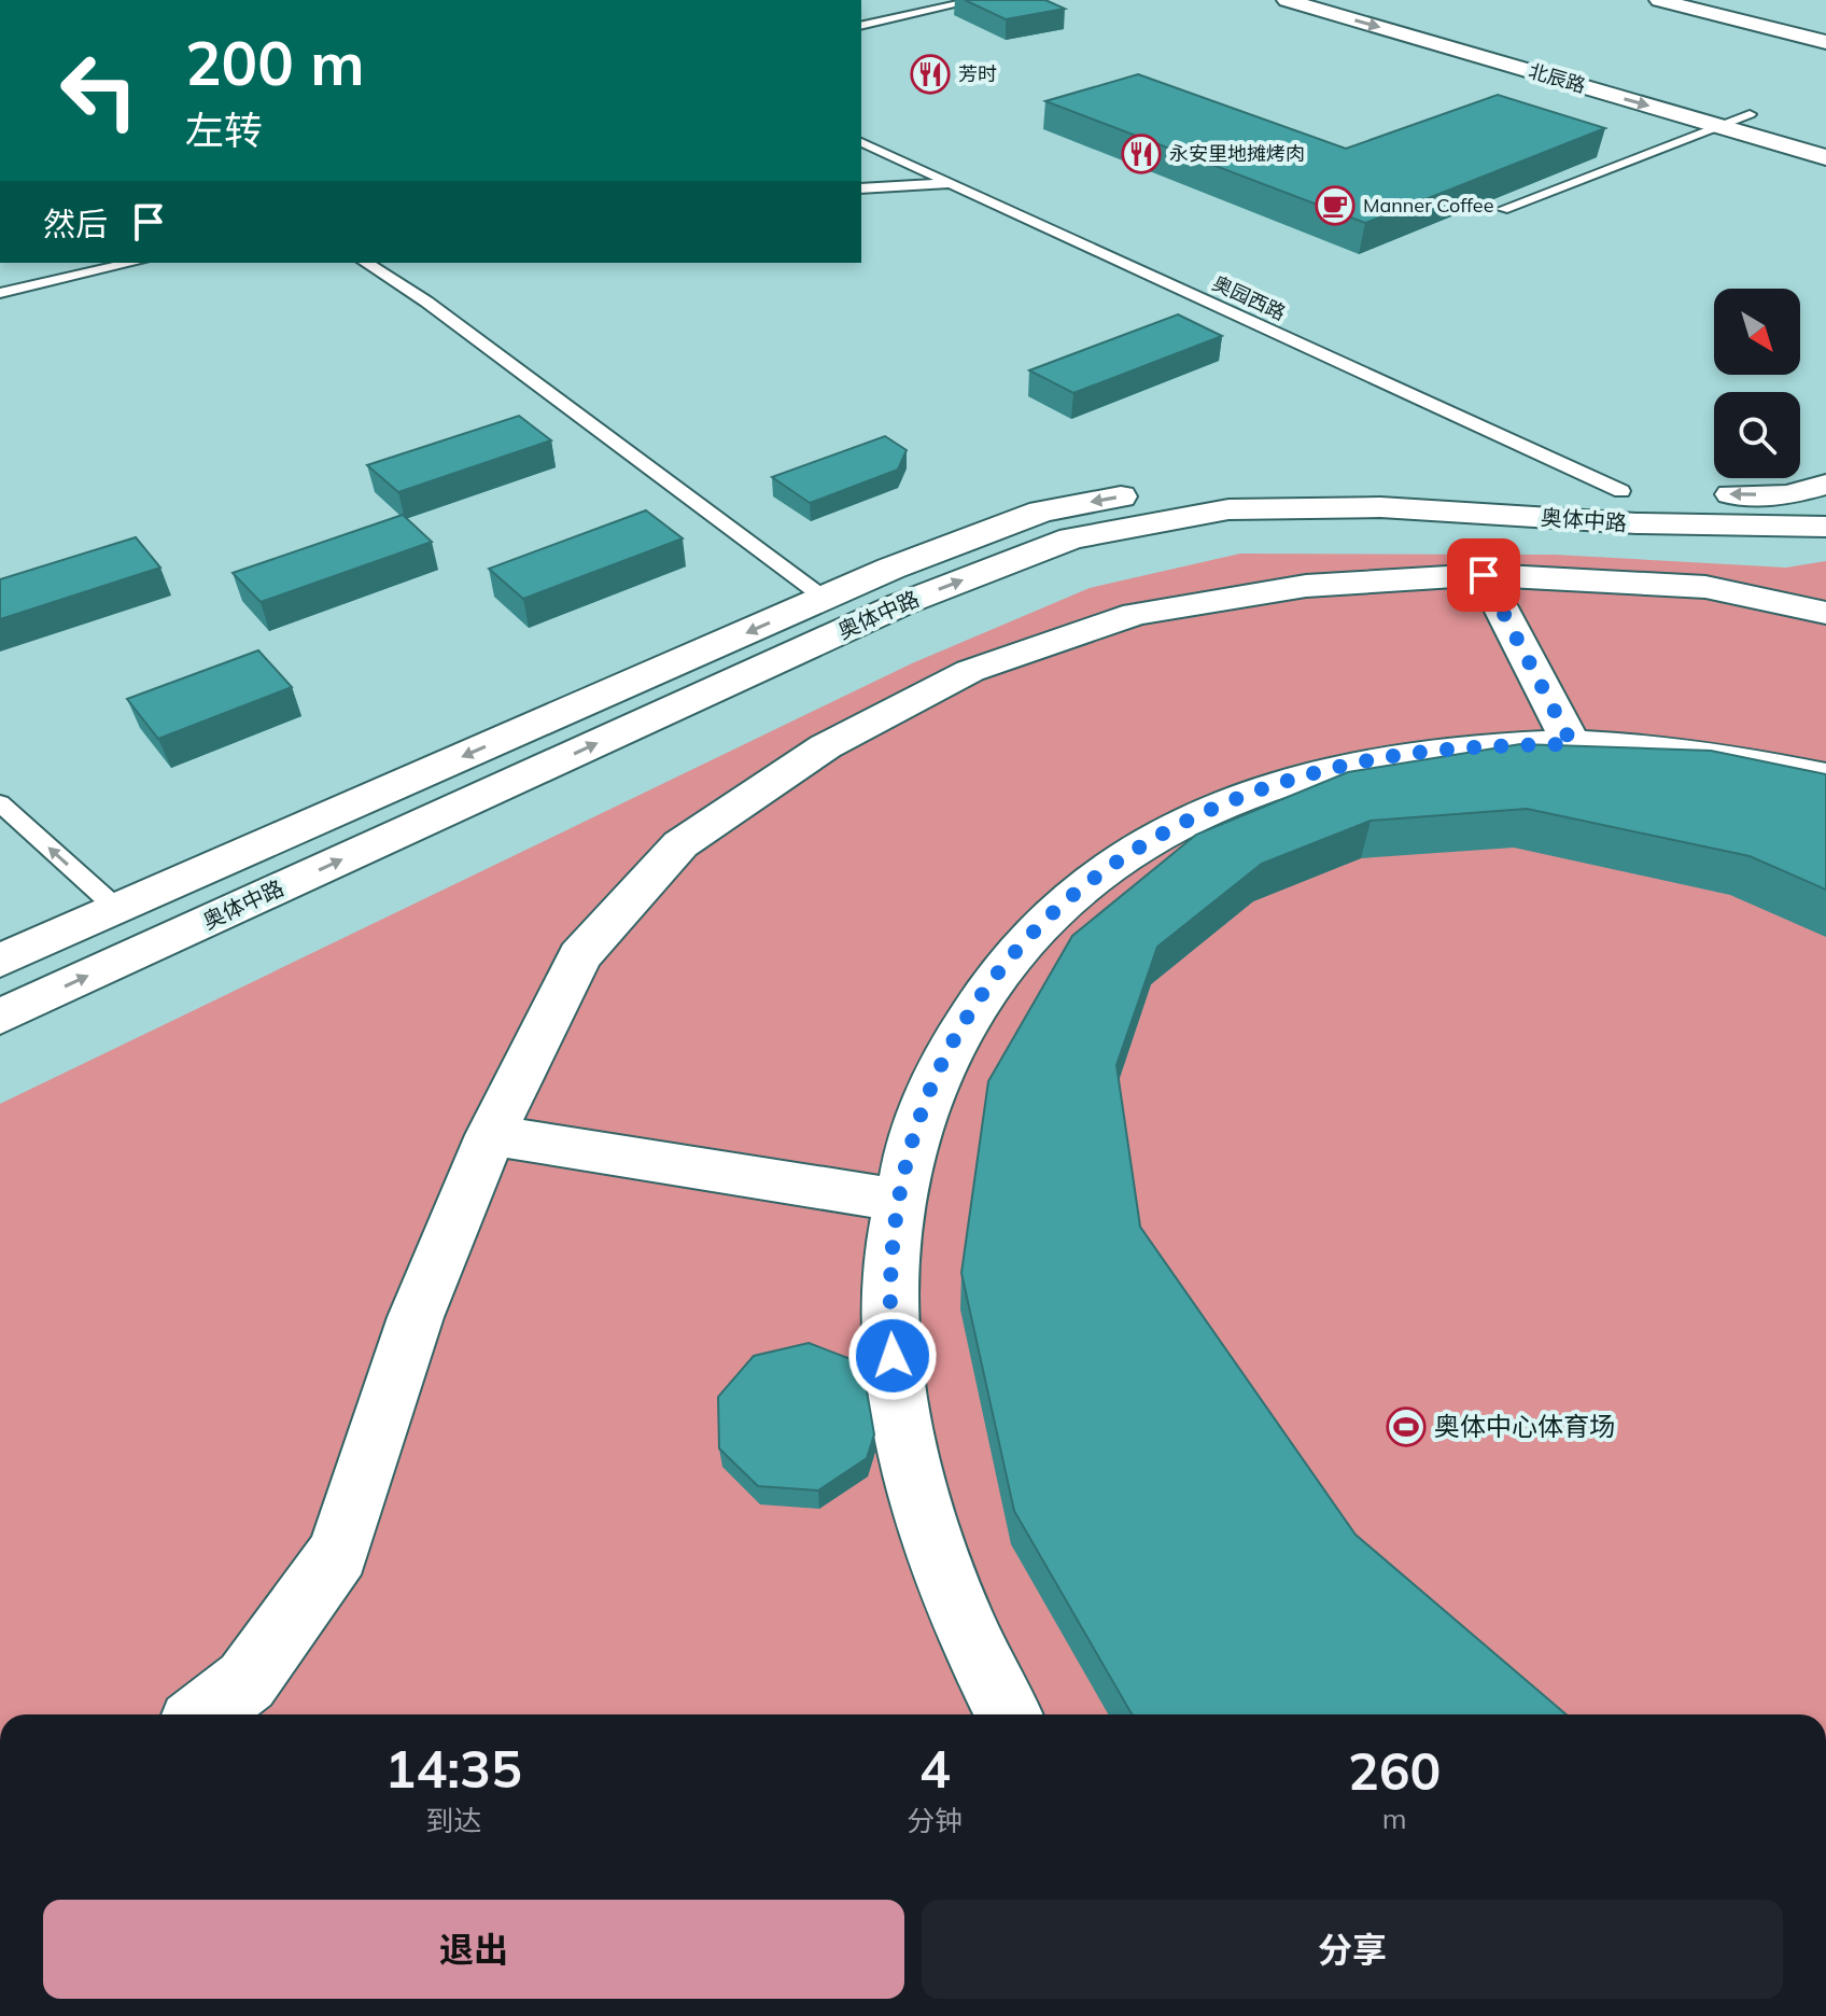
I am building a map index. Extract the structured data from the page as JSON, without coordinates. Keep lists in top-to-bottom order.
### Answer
{
  "streets": {
    "street": ["北辰路", "奥体中路"],
    "lane": ["奥园西路"]
  },
  "crossings": [
    ["奥园西路", "奥体中路"]
  ],
  "places": {
    "restaurant": ["芳时", "永安里地摊烤肉"],
    "cafe": ["Manner Coffee"],
    "sports": ["奥体中心体育场"]
  },
  "north": "bottom right",
  "page": {
    "turn": ["200 m", "左转"],
    "then": "然后",
    "eta": [
      "14:35",
      "到达",
      "4",
      "分钟",
      "260",
      "m"
    ],
    "buttons": ["退出", "分享"]
  }
}
